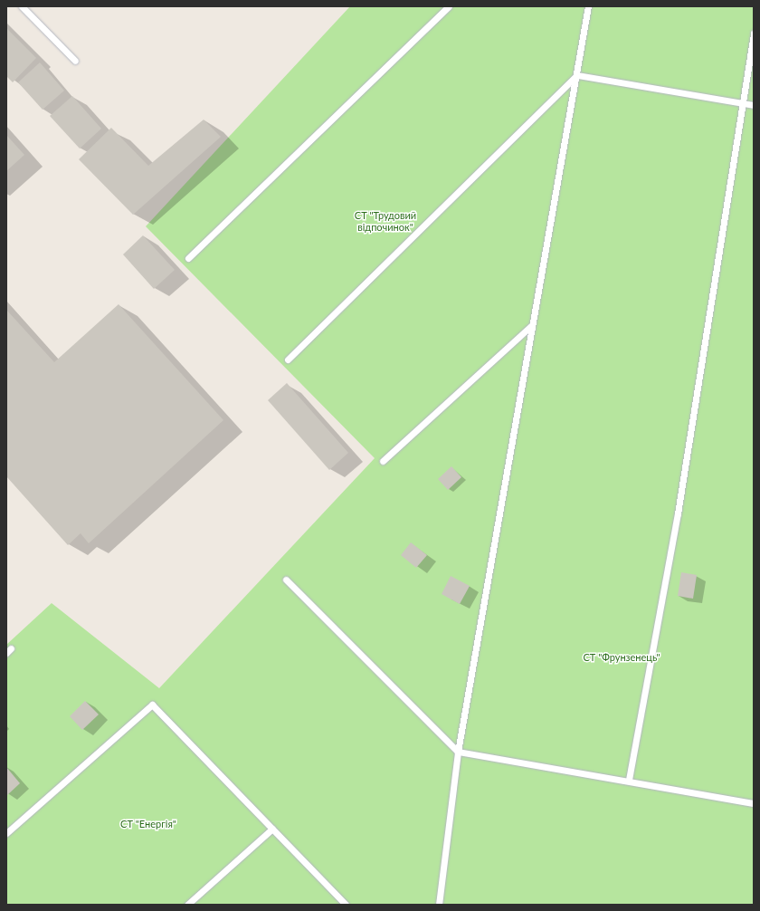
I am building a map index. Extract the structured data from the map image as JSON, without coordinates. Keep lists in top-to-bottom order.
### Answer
{
  "parks": ["СТ \"Трудовий відпочинок\"", "СТ \"Фрунзенець\"", "СТ \"Енергія\""]
}
